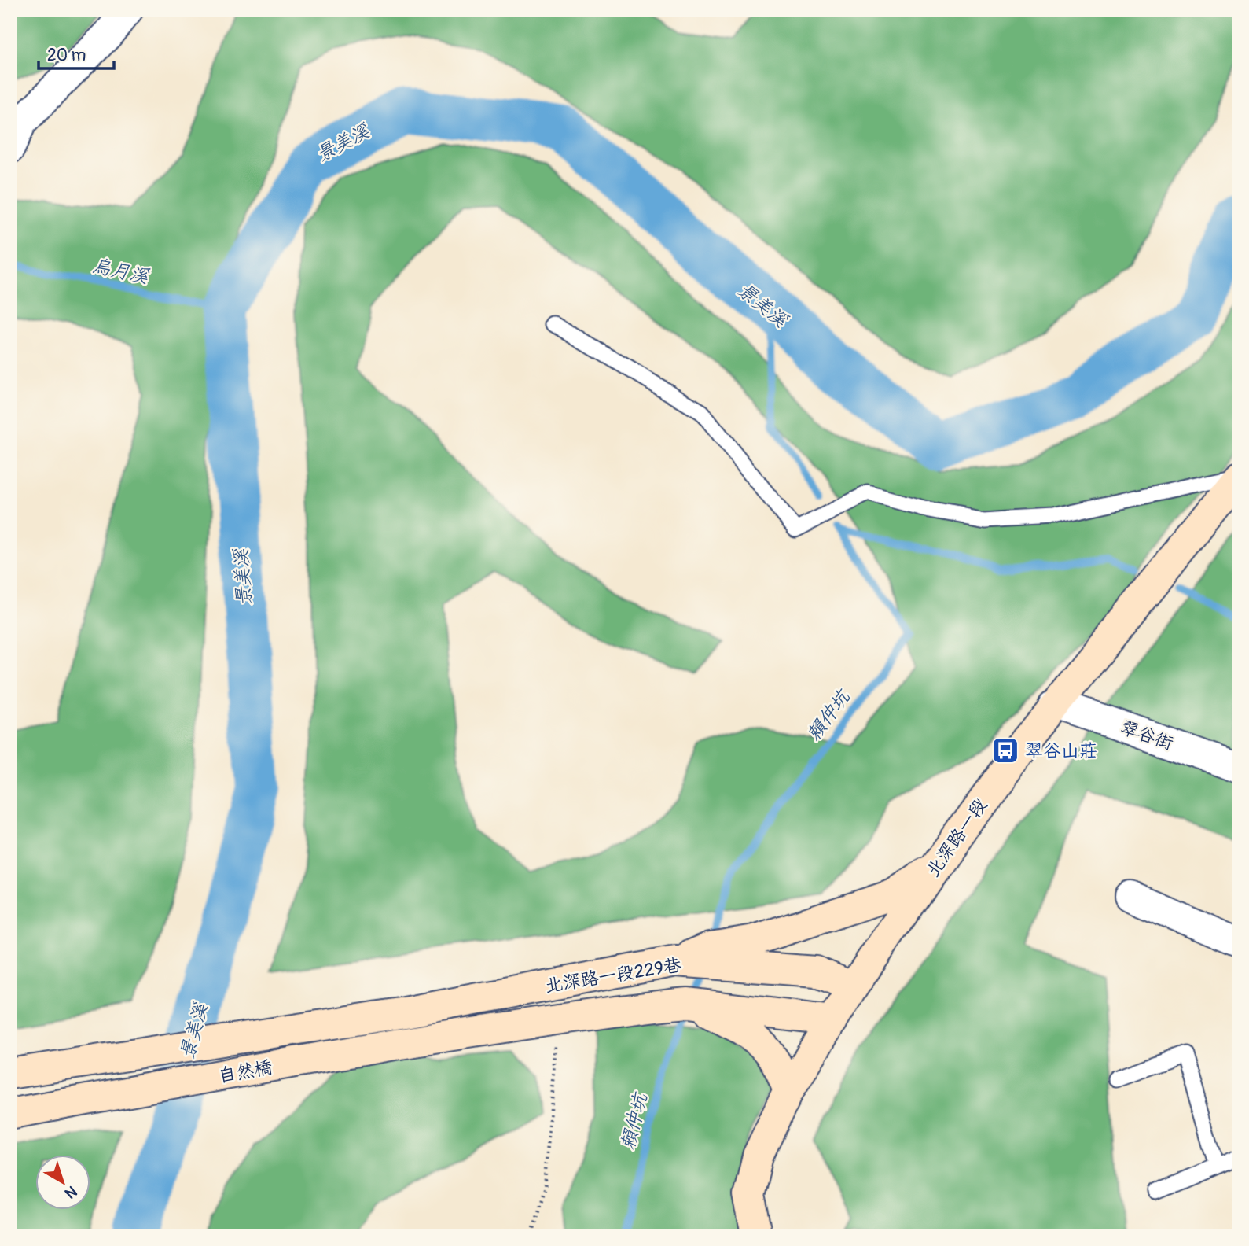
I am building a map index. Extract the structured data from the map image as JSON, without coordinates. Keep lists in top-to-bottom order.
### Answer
{
  "streets": {
    "main road": ["北深路一段", "北深路一段229巷", "自然橋"],
    "street": ["翠谷街"]
  },
  "crossings": [
    ["翠谷街", "北深路一段"],
    ["北深路一段", "北深路一段229巷"],
    ["北深路一段229巷", "自然橋"]
  ],
  "water": ["景美溪", "烏月溪", "賴仲坑"],
  "places": {
    "bus stop": ["翠谷山莊"]
  },
  "scale_bar": "20 m",
  "north": "bottom right"
}
